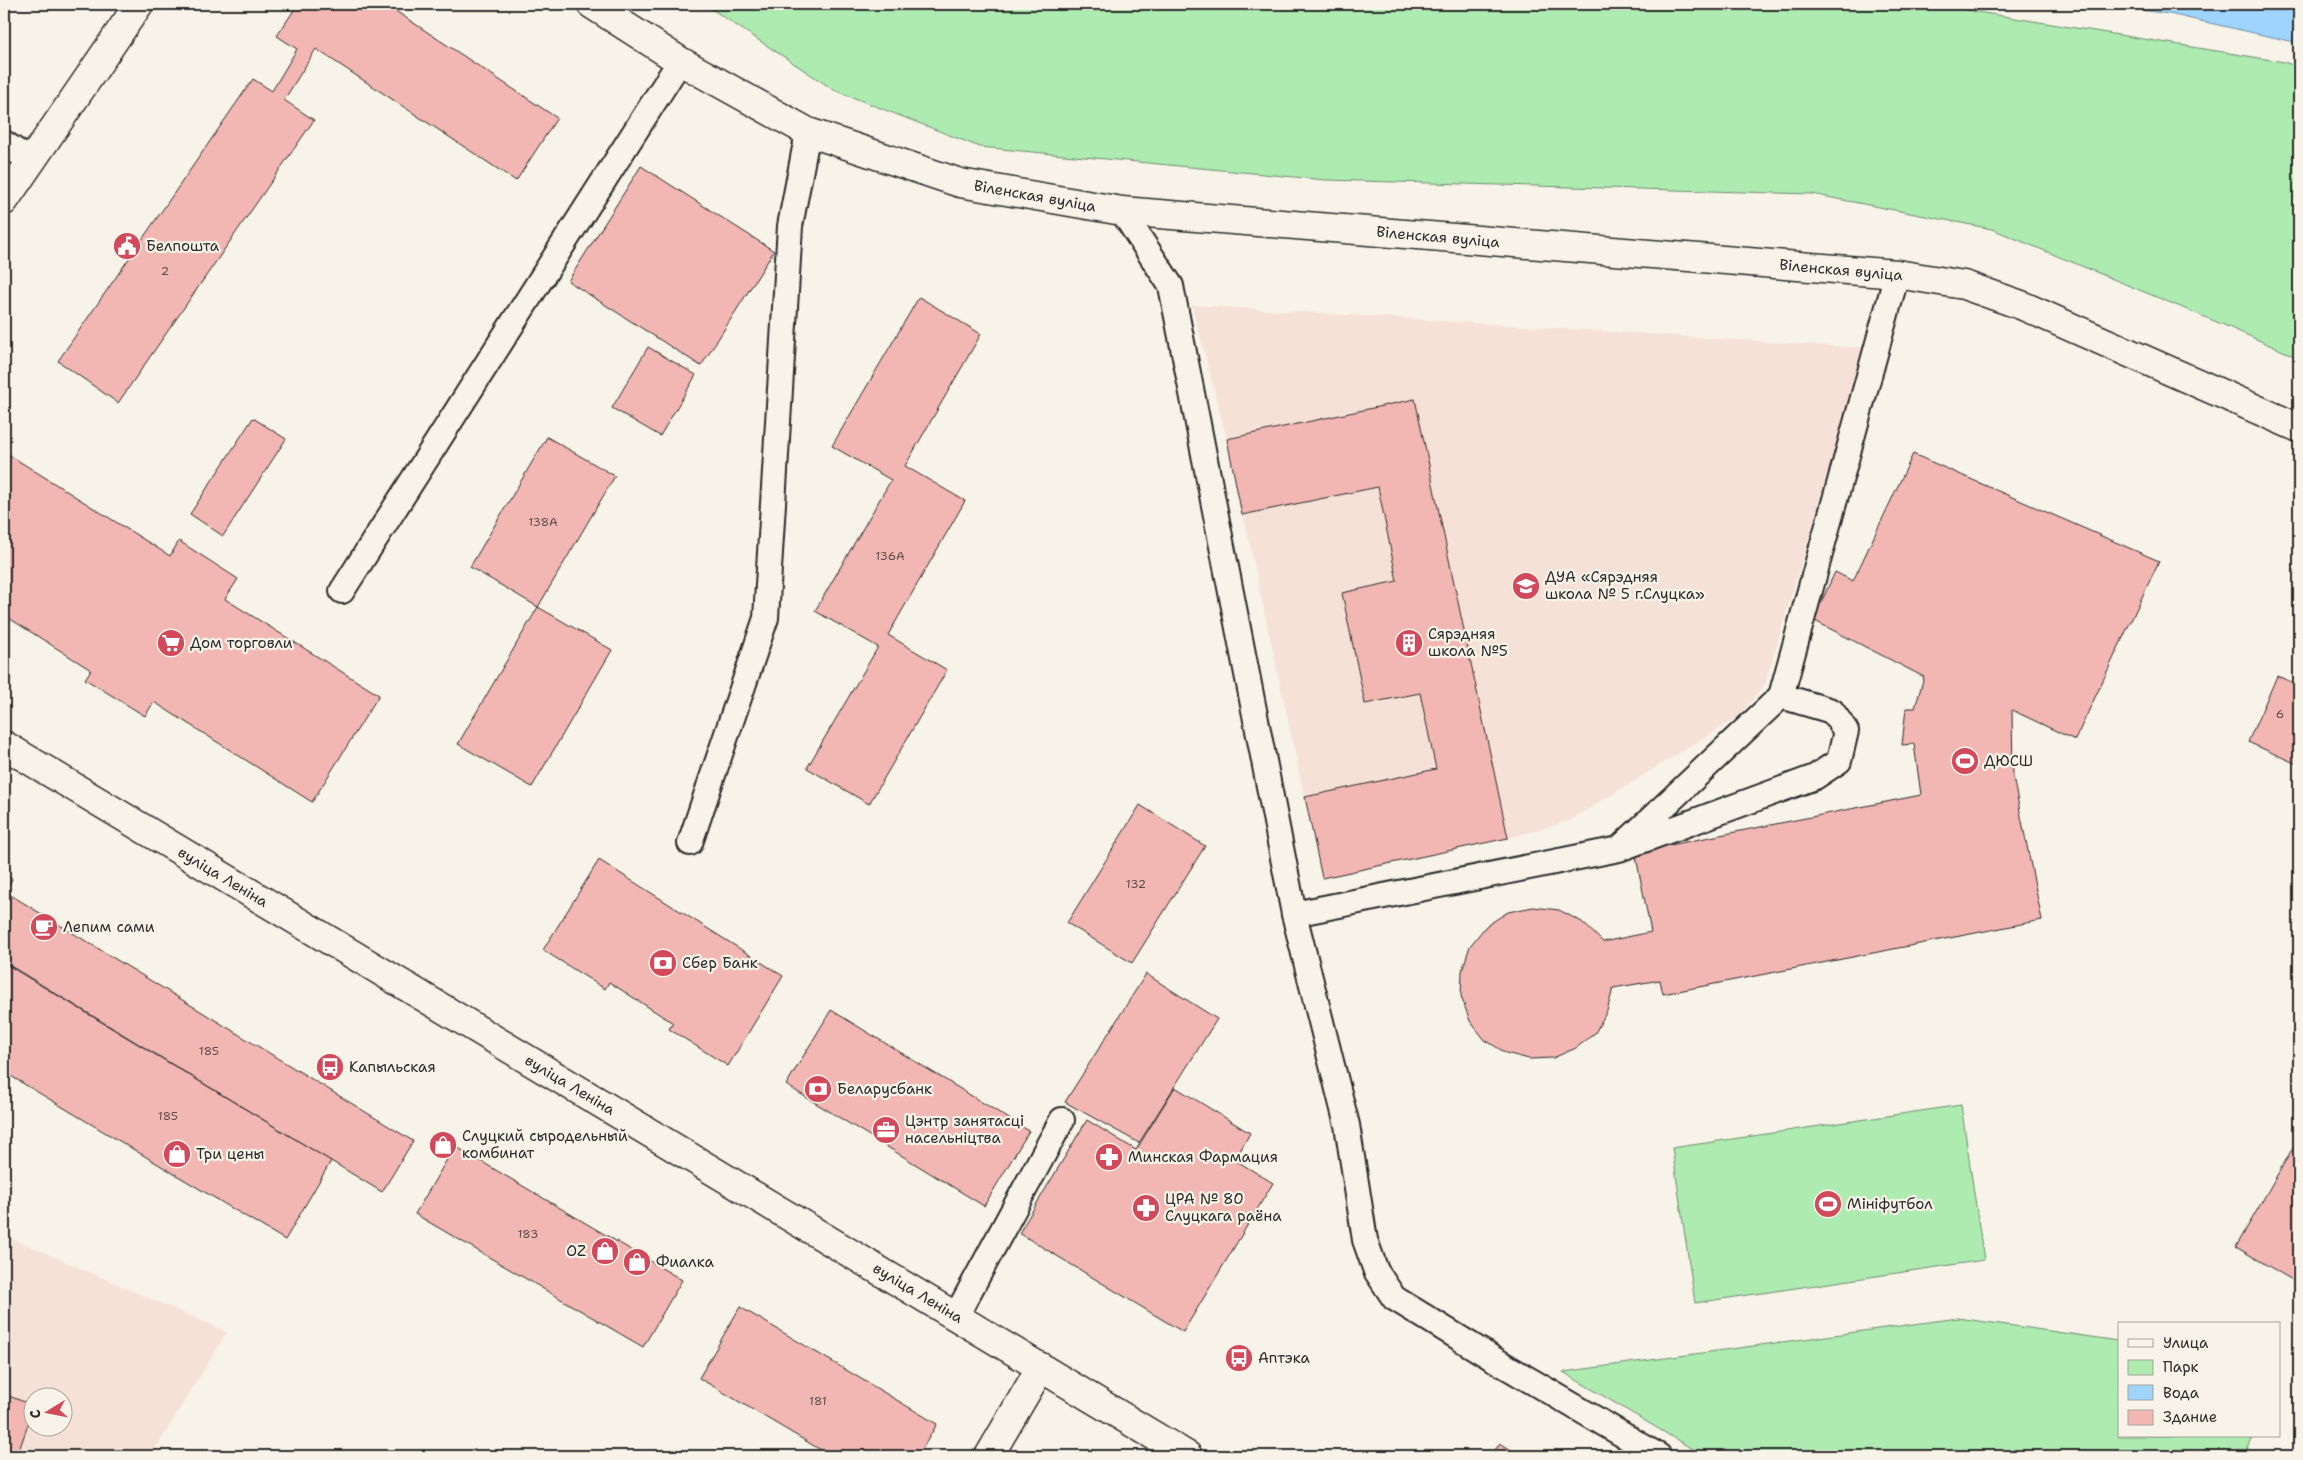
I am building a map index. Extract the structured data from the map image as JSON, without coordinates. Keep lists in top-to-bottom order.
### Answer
{
  "streets": {
    "main road": ["Віленская вуліца", "вуліца Леніна"]
  },
  "places": {
    "public building": ["Белпошта"],
    "school or university": ["ДУА «Сярэдняя школа № 5 г.Слуцка»"],
    "supermarket": ["Дом торговли"],
    "building": ["Сярэдняя школа №5"],
    "sports": ["ДЮСШ", "Мініфутбол"],
    "cafe": ["Лепим сами"],
    "bank": ["Сбер Банк", "Беларусбанк"],
    "bus stop": ["Капыльская", "Аптэка"],
    "office": ["Цэнтр занятасці насельніцтва"],
    "shop": [
      "Слуцкий сыродельный комбинат",
      "Три цены",
      "OZ",
      "Фиалка"
    ],
    "pharmacy": ["Минская Фармация", "ЦРА № 80 Слуцкага раёна"]
  },
  "house_numbers": [
    "2",
    "138А",
    "136А",
    "6",
    "132",
    "185",
    "185",
    "183",
    "181"
  ],
  "legend": [
    "Улица",
    "Парк",
    "Вода",
    "Здание"
  ],
  "north": "left"
}
